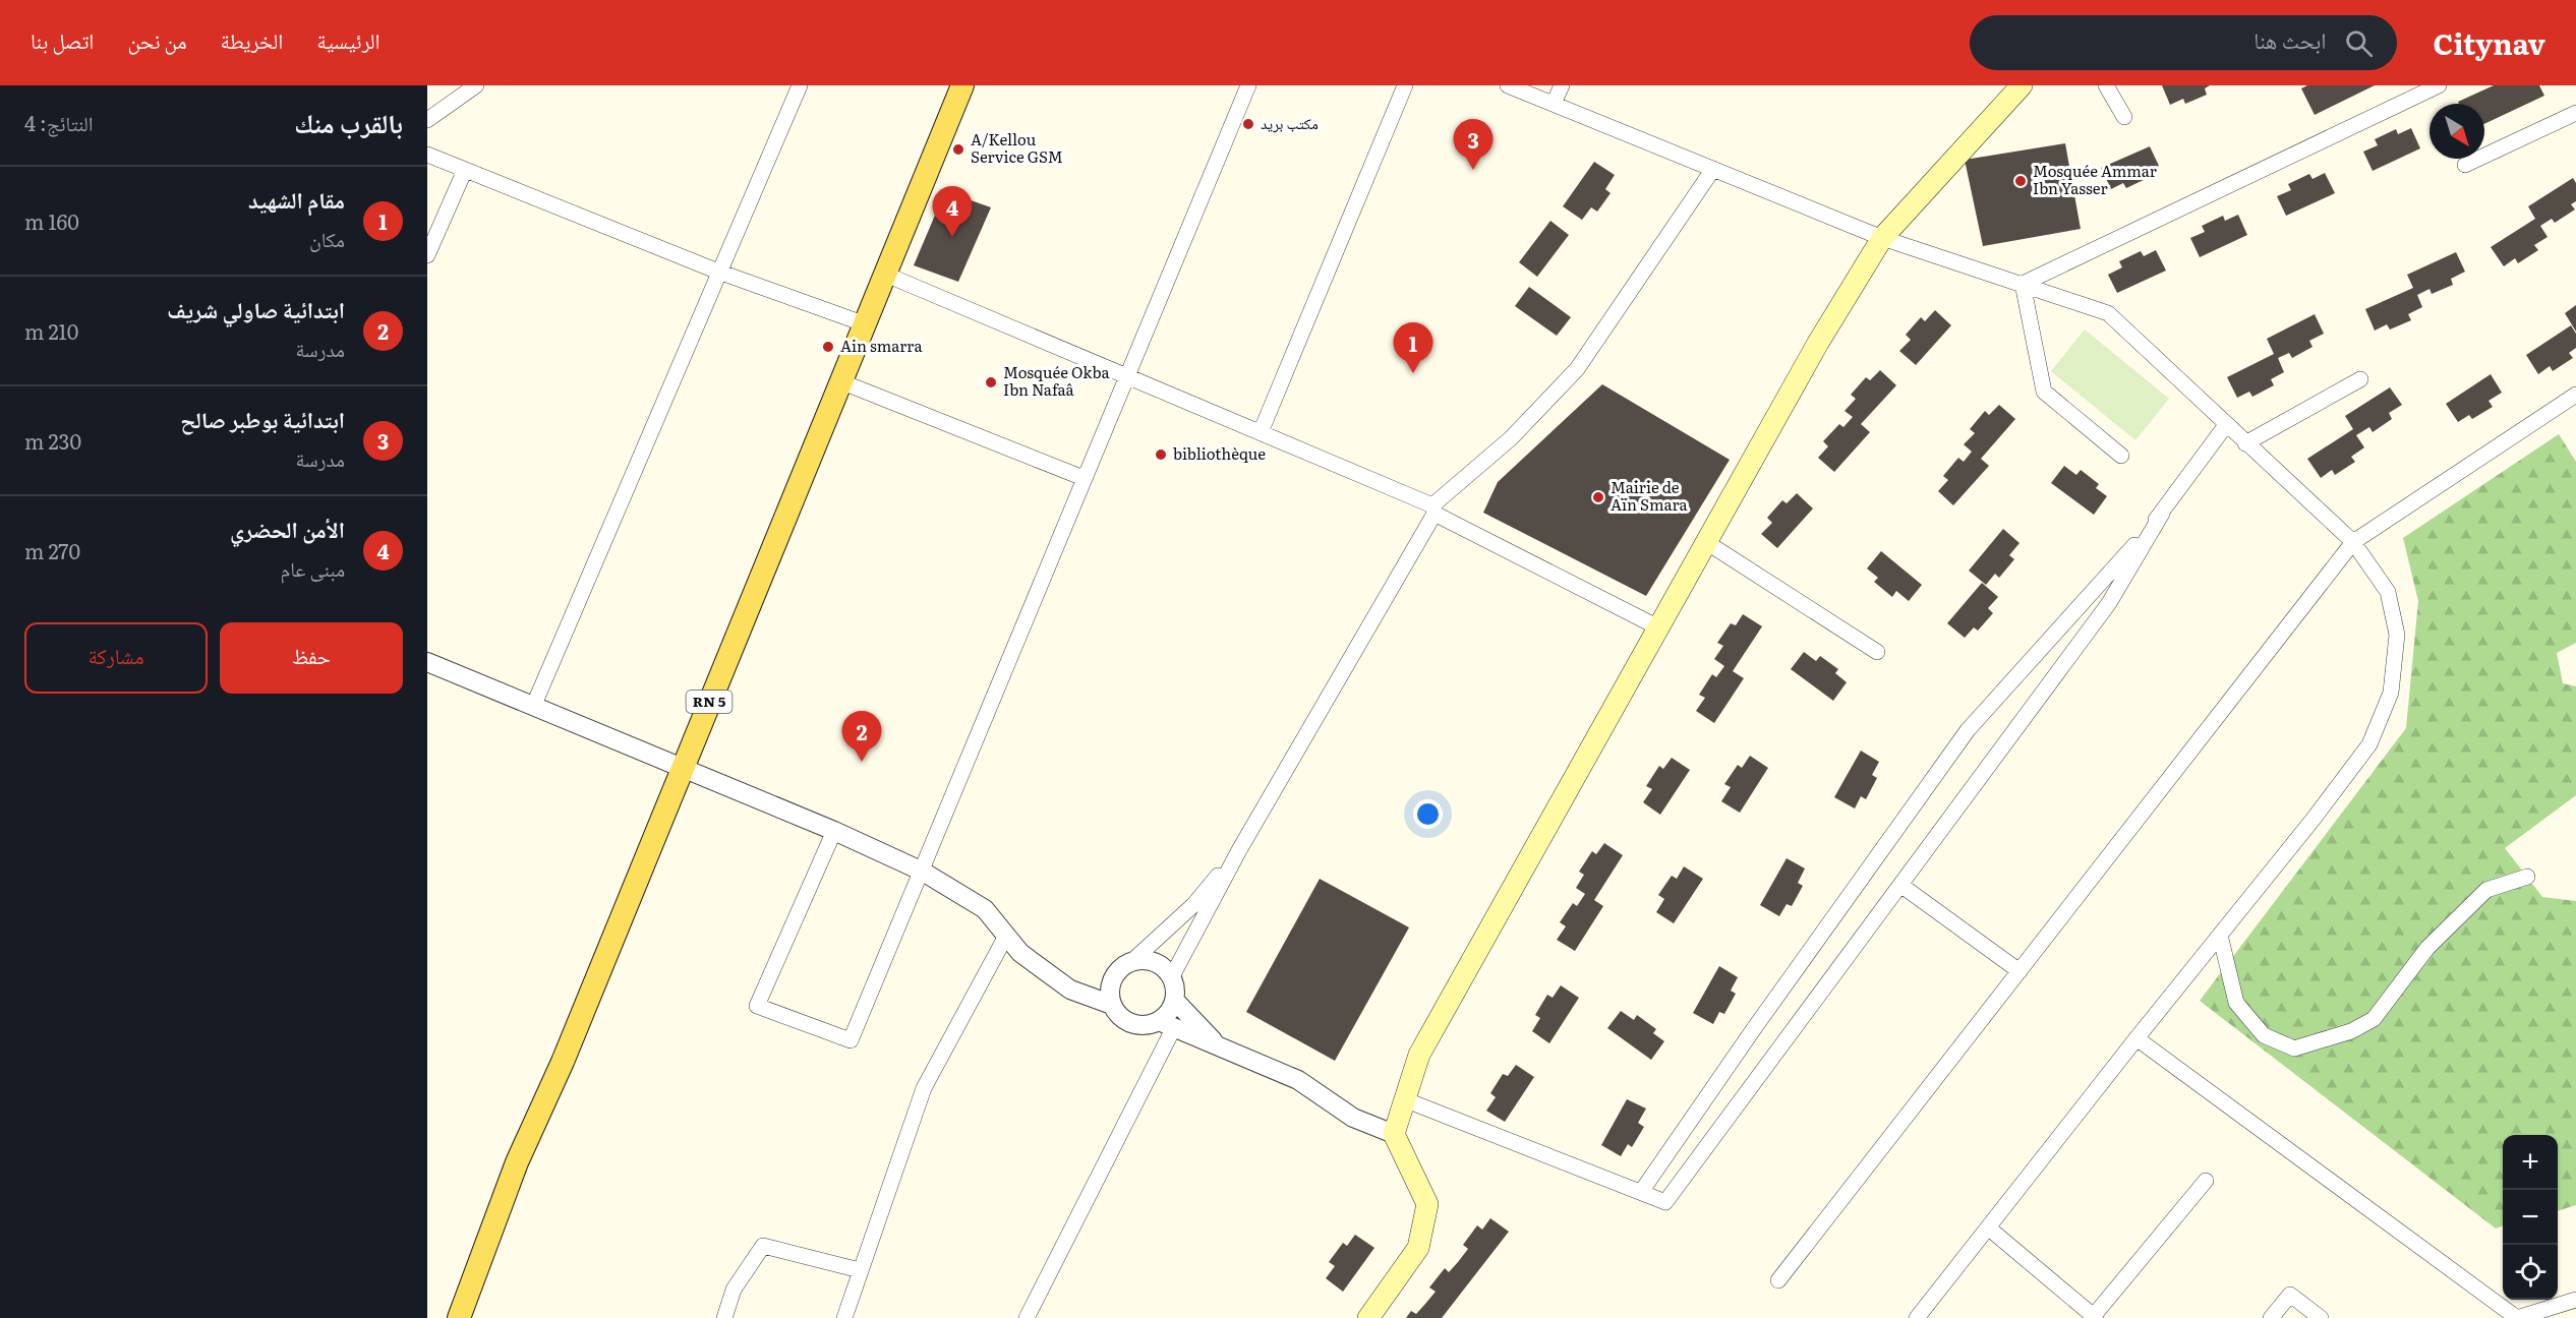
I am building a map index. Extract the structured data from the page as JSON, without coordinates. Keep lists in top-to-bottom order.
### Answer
{
  "streets": {
    "main road": ["RN 5"]
  },
  "places": [
    "مكتب بريد",
    "A/Kellou Service GSM",
    "Mosquée Ammar Ibn Yasser",
    "Ain smarra",
    "Mosquée Okba Ibn Nafaâ",
    "bibliothèque",
    "Mairie de Aïn Smara"
  ],
  "north": "bottom right",
  "page": {
    "header": "Citynav",
    "search": "ابحث هنا",
    "nav": [
      "الرئيسية",
      "الخريطة",
      "من نحن",
      "اتصل بنا"
    ],
    "heading": ["بالقرب منك", "النتائج: 4"],
    "pins": [
      "3",
      "4",
      "1",
      "2"
    ],
    "list": [
      {
        "mark": "1",
        "name": "مقام الشهيد",
        "note": "مكان",
        "value": "160 m"
      },
      {
        "mark": "2",
        "name": "ابتدائية صاولي شريف",
        "note": "مدرسة",
        "value": "210 m"
      },
      {
        "mark": "3",
        "name": "ابتدائية بوطبر صالح",
        "note": "مدرسة",
        "value": "230 m"
      },
      {
        "mark": "4",
        "name": "الأمن الحضري",
        "note": "مبنى عام",
        "value": "270 m"
      }
    ],
    "buttons": ["حفظ", "مشاركة"],
    "map_buttons": ["+", "−"]
  }
}
